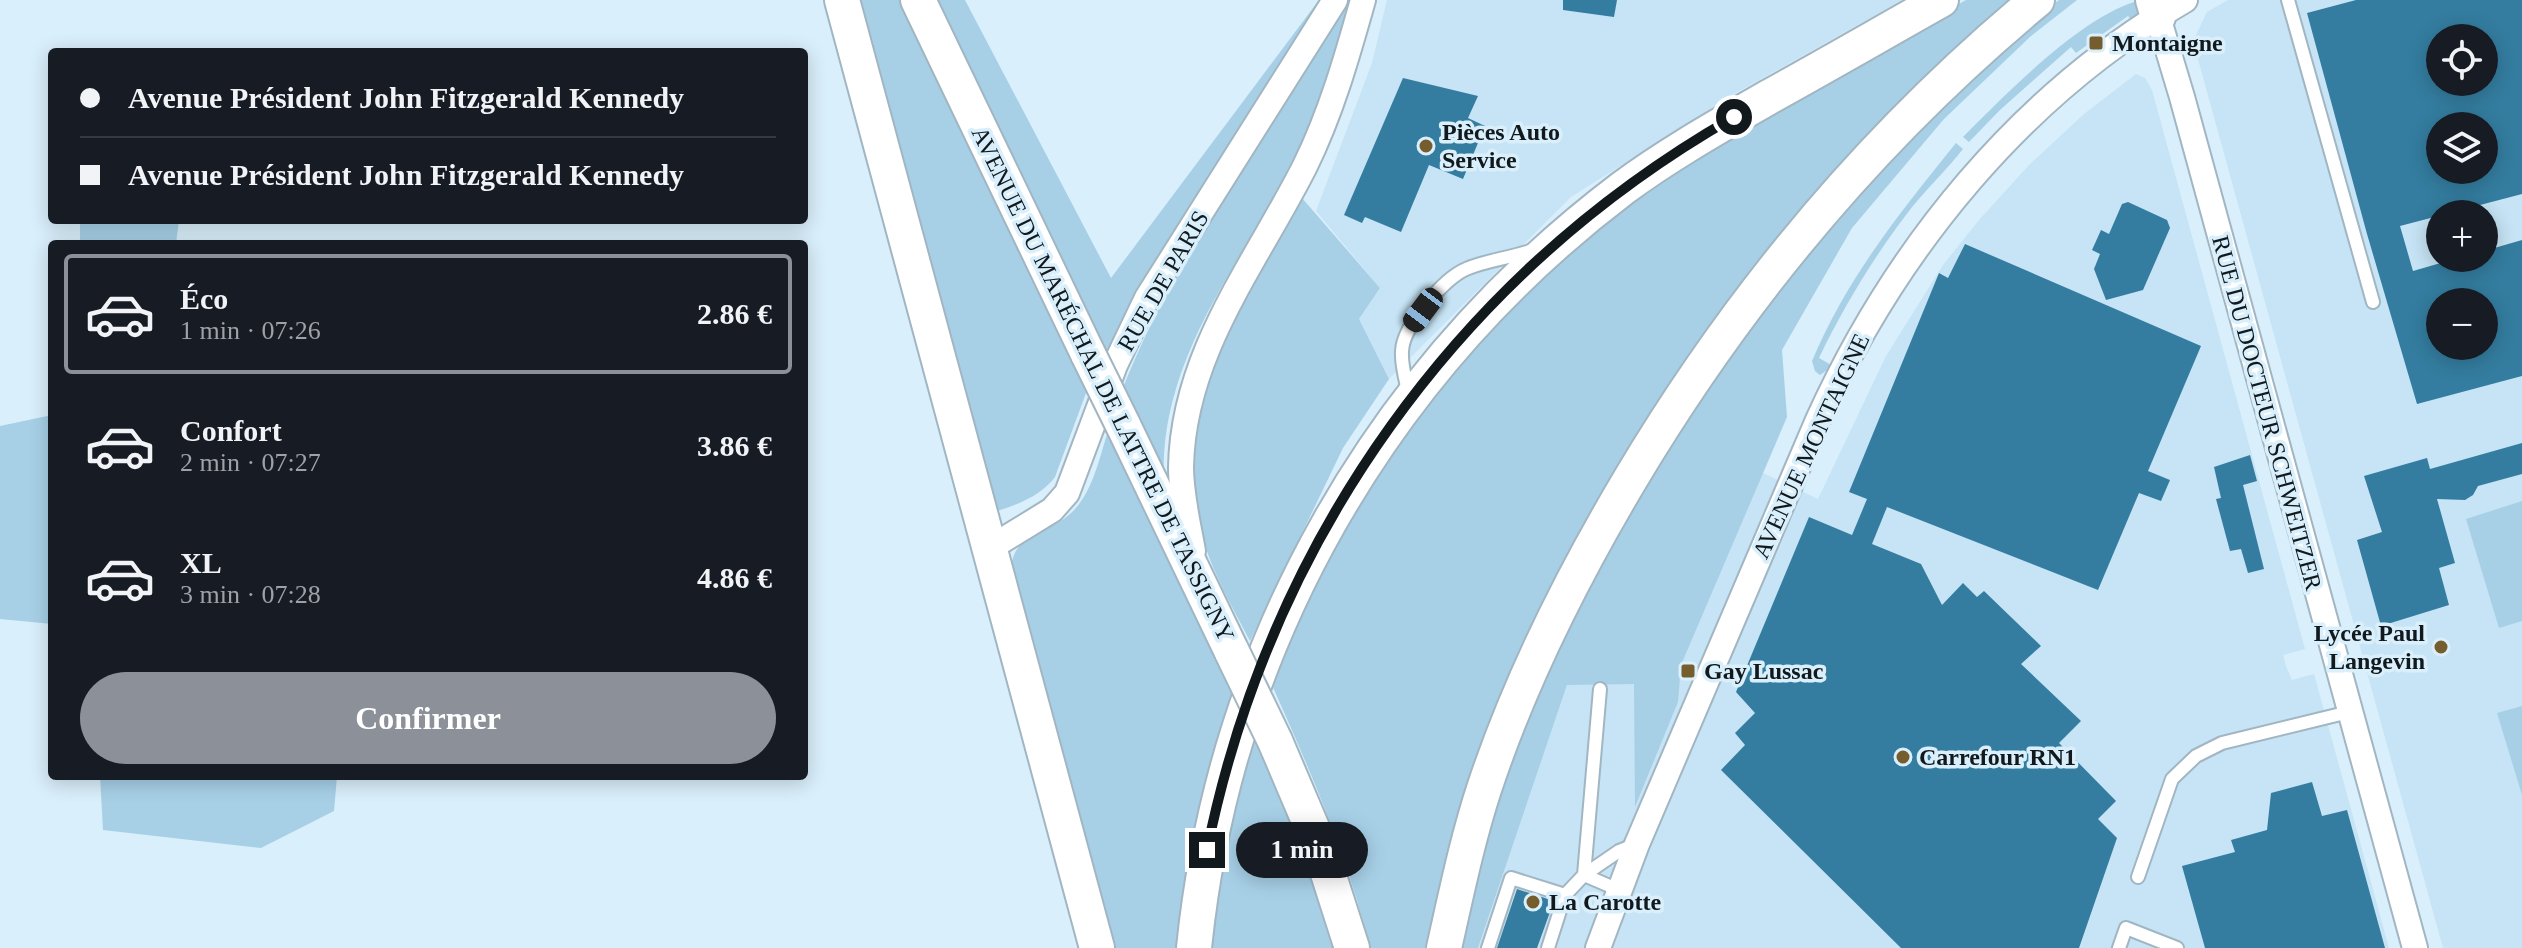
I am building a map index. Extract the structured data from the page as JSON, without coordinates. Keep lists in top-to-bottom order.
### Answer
{
  "streets": {
    "main road": ["AVENUE DU MARÉCHAL DE LATTRE DE TASSIGNY"],
    "street": ["RUE DE PARIS", "RUE DU DOCTEUR SCHWEITZER", "AVENUE MONTAIGNE"]
  },
  "crossings": [
    ["RUE DU DOCTEUR SCHWEITZER", "AVENUE MONTAIGNE"]
  ],
  "places": {
    "transit": ["Montaigne", "Gay Lussac"],
    "other": [
      "Pièces Auto Service",
      "Lycée Paul Langevin",
      "Carrefour RN1",
      "La Carotte"
    ]
  },
  "page": {
    "map_buttons": ["+", "−"],
    "banner": ["Avenue Président John Fitzgerald Kennedy", "Avenue Président John Fitzgerald Kennedy"],
    "list": [
      {
        "name": "Éco",
        "note": "1 min · 07:26",
        "value": "2.86 €"
      },
      {
        "name": "Confort",
        "note": "2 min · 07:27",
        "value": "3.86 €"
      },
      {
        "name": "XL",
        "note": "3 min · 07:28",
        "value": "4.86 €"
      }
    ],
    "buttons": "Confirmer",
    "bubble": "1 min"
  }
}
